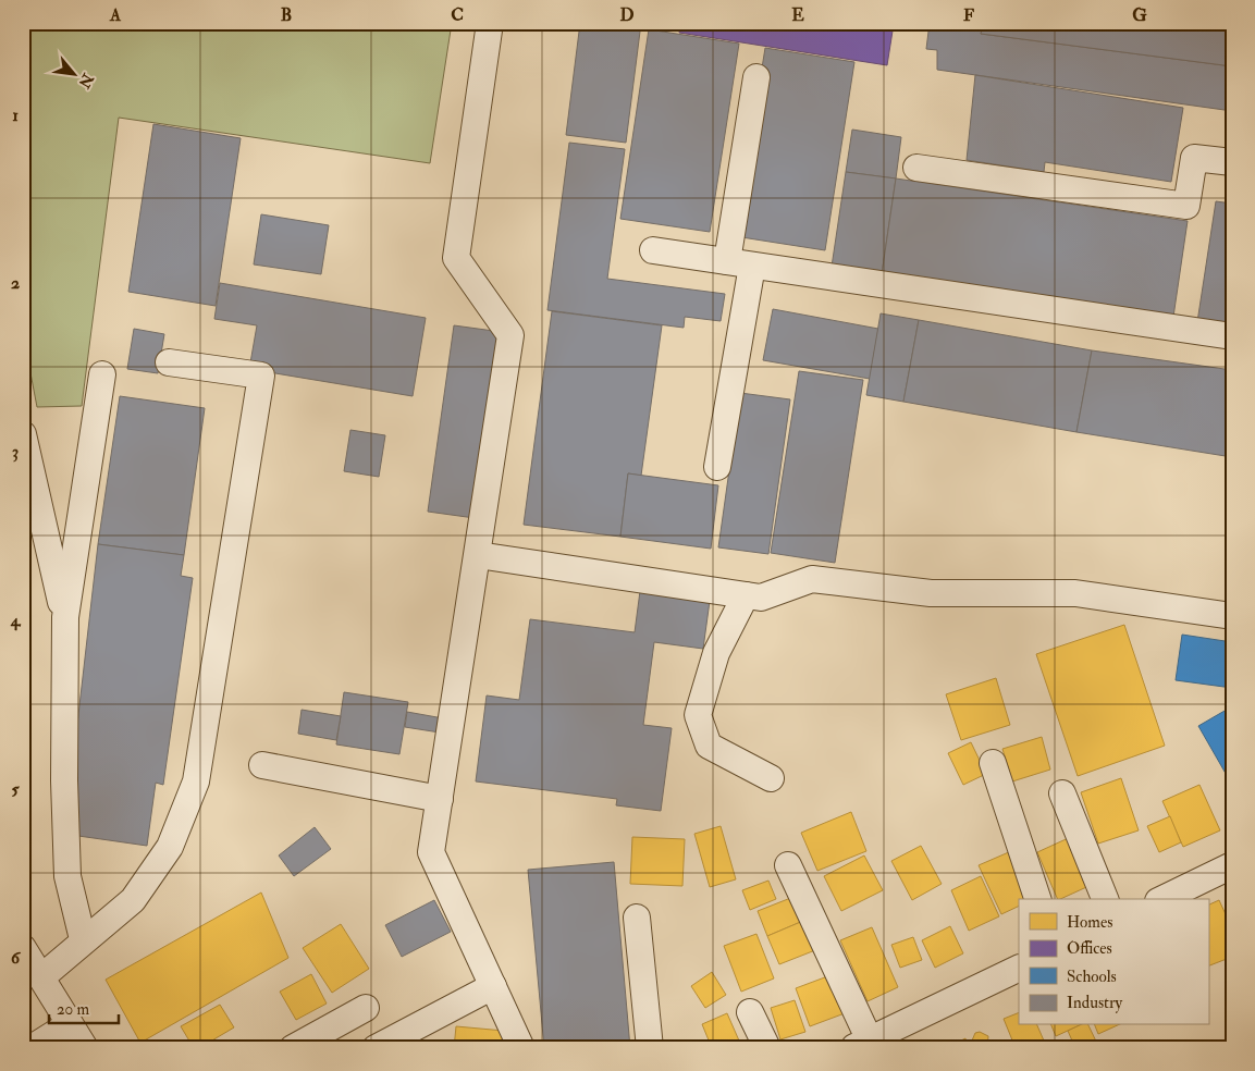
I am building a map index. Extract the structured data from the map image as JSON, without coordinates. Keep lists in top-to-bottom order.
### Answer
{
  "legend": [
    "Homes",
    "Offices",
    "Schools",
    "Industry"
  ],
  "scale_bar": "20 m",
  "north": "bottom right",
  "grid": {
    "columns": [
      "A",
      "B",
      "C",
      "D",
      "E",
      "F",
      "G"
    ],
    "rows": [
      "1",
      "2",
      "3",
      "4",
      "5",
      "6"
    ]
  }
}
